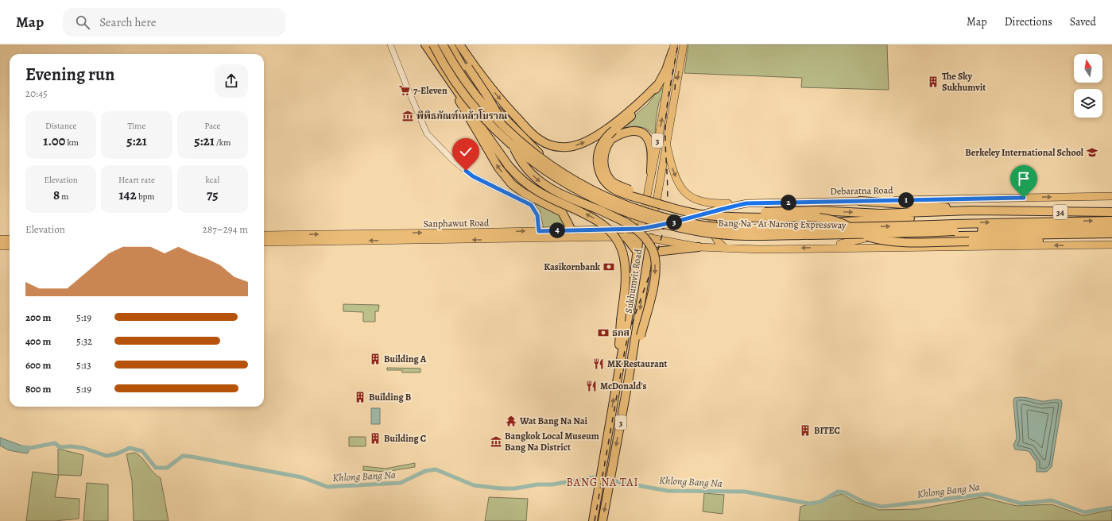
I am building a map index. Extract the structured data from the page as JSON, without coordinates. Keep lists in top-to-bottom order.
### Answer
{
  "streets": {
    "highway": [
      "3",
      "34",
      "Bang Na - At Narong Expressway",
      "Sukhumvit Road"
    ],
    "main road": ["Debaratna Road", "Sanphawut Road"]
  },
  "crossings": [
    ["Debaratna Road", "Sanphawut Road"],
    ["Debaratna Road", "Sukhumvit Road"],
    ["Sanphawut Road", "Sukhumvit Road"]
  ],
  "districts": ["BANG NA TAI"],
  "water": ["Khlong Bang Na"],
  "places": {
    "building": [
      "The Sky Sukhumvit",
      "Building A",
      "Building B",
      "BITEC",
      "Building C"
    ],
    "supermarket": ["7-Eleven"],
    "museum": ["พิพิธภัณฑ์เหล้าโบราณ", "Bangkok Local Museum Bang Na District"],
    "school or university": ["Berkeley International School"],
    "bank": ["Kasikornbank", "ธกส"],
    "restaurant": ["MK Restaurant", "McDonald's"],
    "temple": ["Wat Bang Na Nai"]
  },
  "north": "top",
  "page": {
    "header": "Map",
    "search": "Search here",
    "nav": ["Map", "Directions", "Saved"],
    "heading": ["Evening run", "20:45"],
    "stats": [
      ["Distance", "1.00 km"],
      ["Time", "5:21"],
      ["Pace", "5:21 /km"],
      ["Elevation", "8 m"],
      ["Heart rate", "142 bpm"],
      ["kcal", "75"]
    ],
    "pins": [
      "1",
      "2",
      "3",
      "4"
    ],
    "chart": ["Elevation", "287–294 m"],
    "list": [
      {
        "name": "200 m",
        "note": "5:19"
      },
      {
        "name": "400 m",
        "note": "5:32"
      },
      {
        "name": "600 m",
        "note": "5:13"
      },
      {
        "name": "800 m",
        "note": "5:19"
      }
    ]
  }
}
